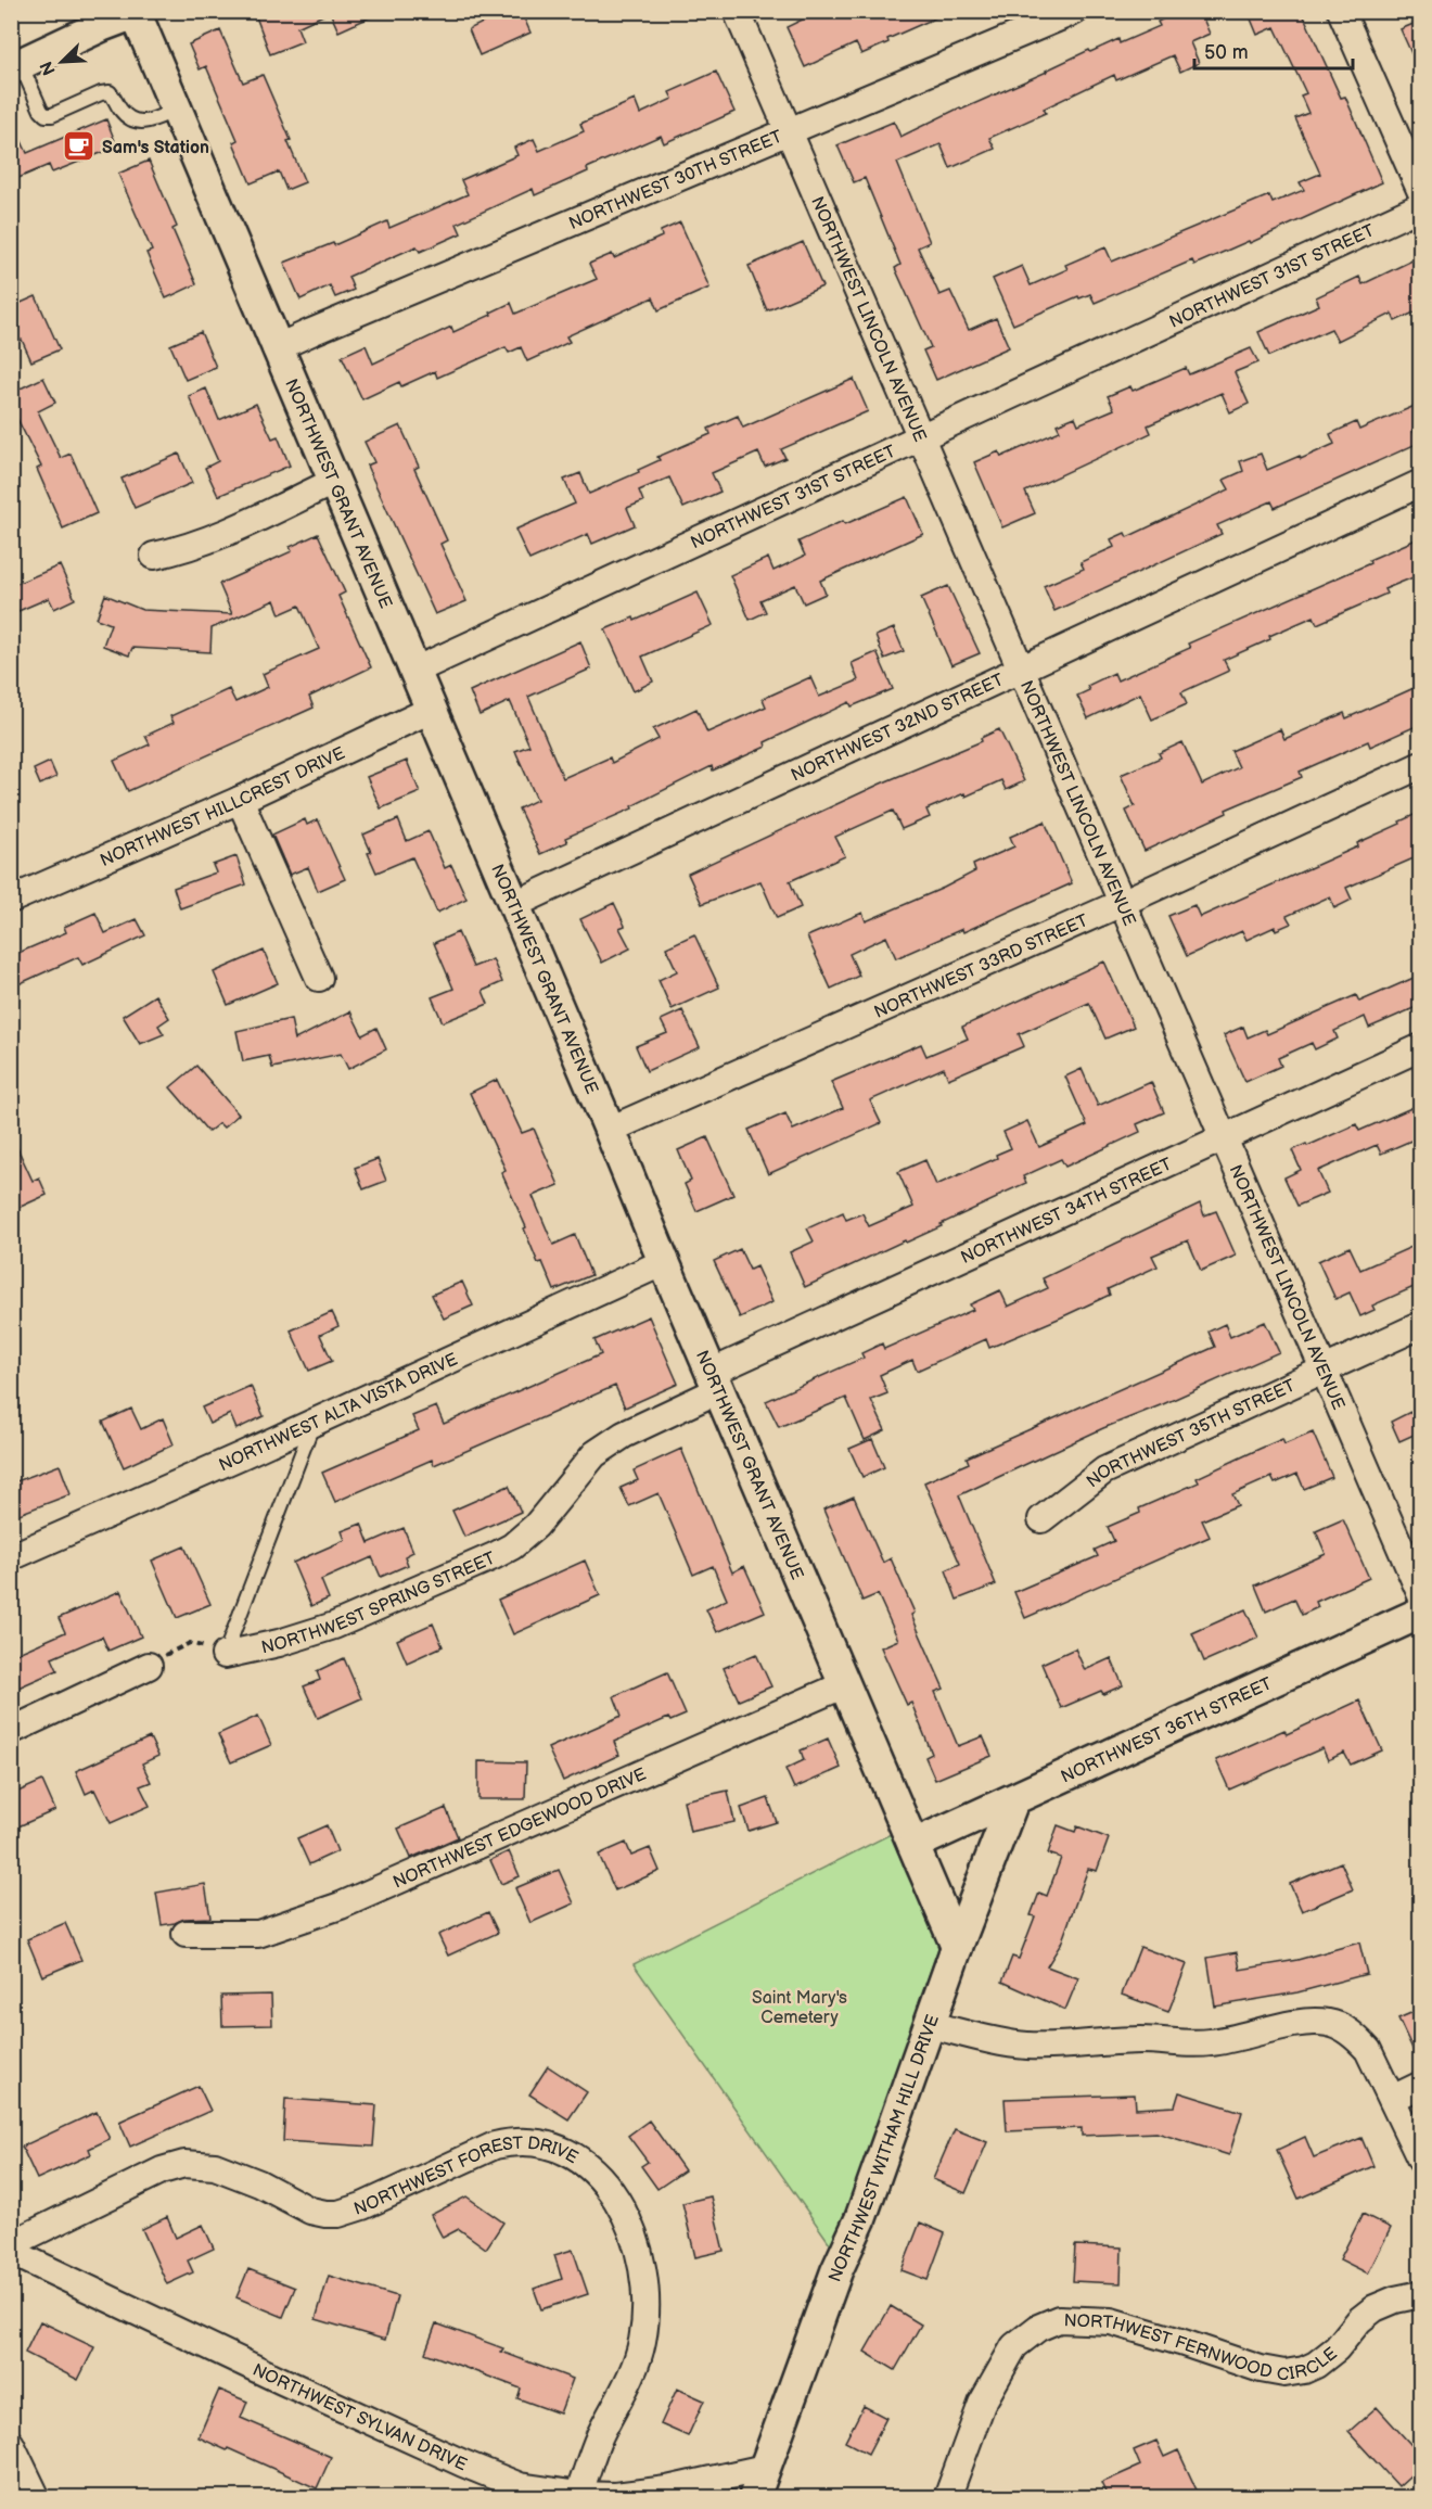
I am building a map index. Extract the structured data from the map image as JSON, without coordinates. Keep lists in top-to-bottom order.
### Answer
{
  "streets": {
    "street": [
      "NORTHWEST 30TH STREET",
      "NORTHWEST 31ST STREET",
      "NORTHWEST LINCOLN AVENUE",
      "NORTHWEST GRANT AVENUE",
      "NORTHWEST 32ND STREET",
      "NORTHWEST HILLCREST DRIVE",
      "NORTHWEST 33RD STREET",
      "NORTHWEST 34TH STREET",
      "NORTHWEST ALTA VISTA DRIVE",
      "NORTHWEST 35TH STREET",
      "NORTHWEST SPRING STREET",
      "NORTHWEST 36TH STREET",
      "NORTHWEST EDGEWOOD DRIVE",
      "NORTHWEST WITHAM HILL DRIVE",
      "NORTHWEST FOREST DRIVE",
      "NORTHWEST FERNWOOD CIRCLE",
      "NORTHWEST SYLVAN DRIVE"
    ]
  },
  "crossings": [
    ["NORTHWEST 30TH STREET", "NORTHWEST LINCOLN AVENUE"],
    ["NORTHWEST 30TH STREET", "NORTHWEST GRANT AVENUE"],
    ["NORTHWEST 31ST STREET", "NORTHWEST LINCOLN AVENUE"],
    ["NORTHWEST 31ST STREET", "NORTHWEST GRANT AVENUE"],
    ["NORTHWEST LINCOLN AVENUE", "NORTHWEST 32ND STREET"],
    ["NORTHWEST LINCOLN AVENUE", "NORTHWEST 33RD STREET"],
    ["NORTHWEST LINCOLN AVENUE", "NORTHWEST 34TH STREET"],
    ["NORTHWEST LINCOLN AVENUE", "NORTHWEST 35TH STREET"],
    ["NORTHWEST GRANT AVENUE", "NORTHWEST 32ND STREET"],
    ["NORTHWEST GRANT AVENUE", "NORTHWEST HILLCREST DRIVE"],
    ["NORTHWEST GRANT AVENUE", "NORTHWEST 33RD STREET"],
    ["NORTHWEST GRANT AVENUE", "NORTHWEST 34TH STREET"],
    ["NORTHWEST GRANT AVENUE", "NORTHWEST ALTA VISTA DRIVE"],
    ["NORTHWEST GRANT AVENUE", "NORTHWEST SPRING STREET"],
    ["NORTHWEST GRANT AVENUE", "NORTHWEST 36TH STREET"],
    ["NORTHWEST GRANT AVENUE", "NORTHWEST EDGEWOOD DRIVE"],
    ["NORTHWEST GRANT AVENUE", "NORTHWEST WITHAM HILL DRIVE"],
    ["NORTHWEST 34TH STREET", "NORTHWEST SPRING STREET"],
    ["NORTHWEST ALTA VISTA DRIVE", "NORTHWEST SPRING STREET"],
    ["NORTHWEST 36TH STREET", "NORTHWEST WITHAM HILL DRIVE"],
    ["NORTHWEST WITHAM HILL DRIVE", "NORTHWEST SYLVAN DRIVE"],
    ["NORTHWEST FOREST DRIVE", "NORTHWEST SYLVAN DRIVE"]
  ],
  "parks": ["Saint Mary's Cemetery"],
  "places": {
    "cafe": ["Sam's Station"]
  },
  "scale_bar": "50 m",
  "north": "bottom left"
}
